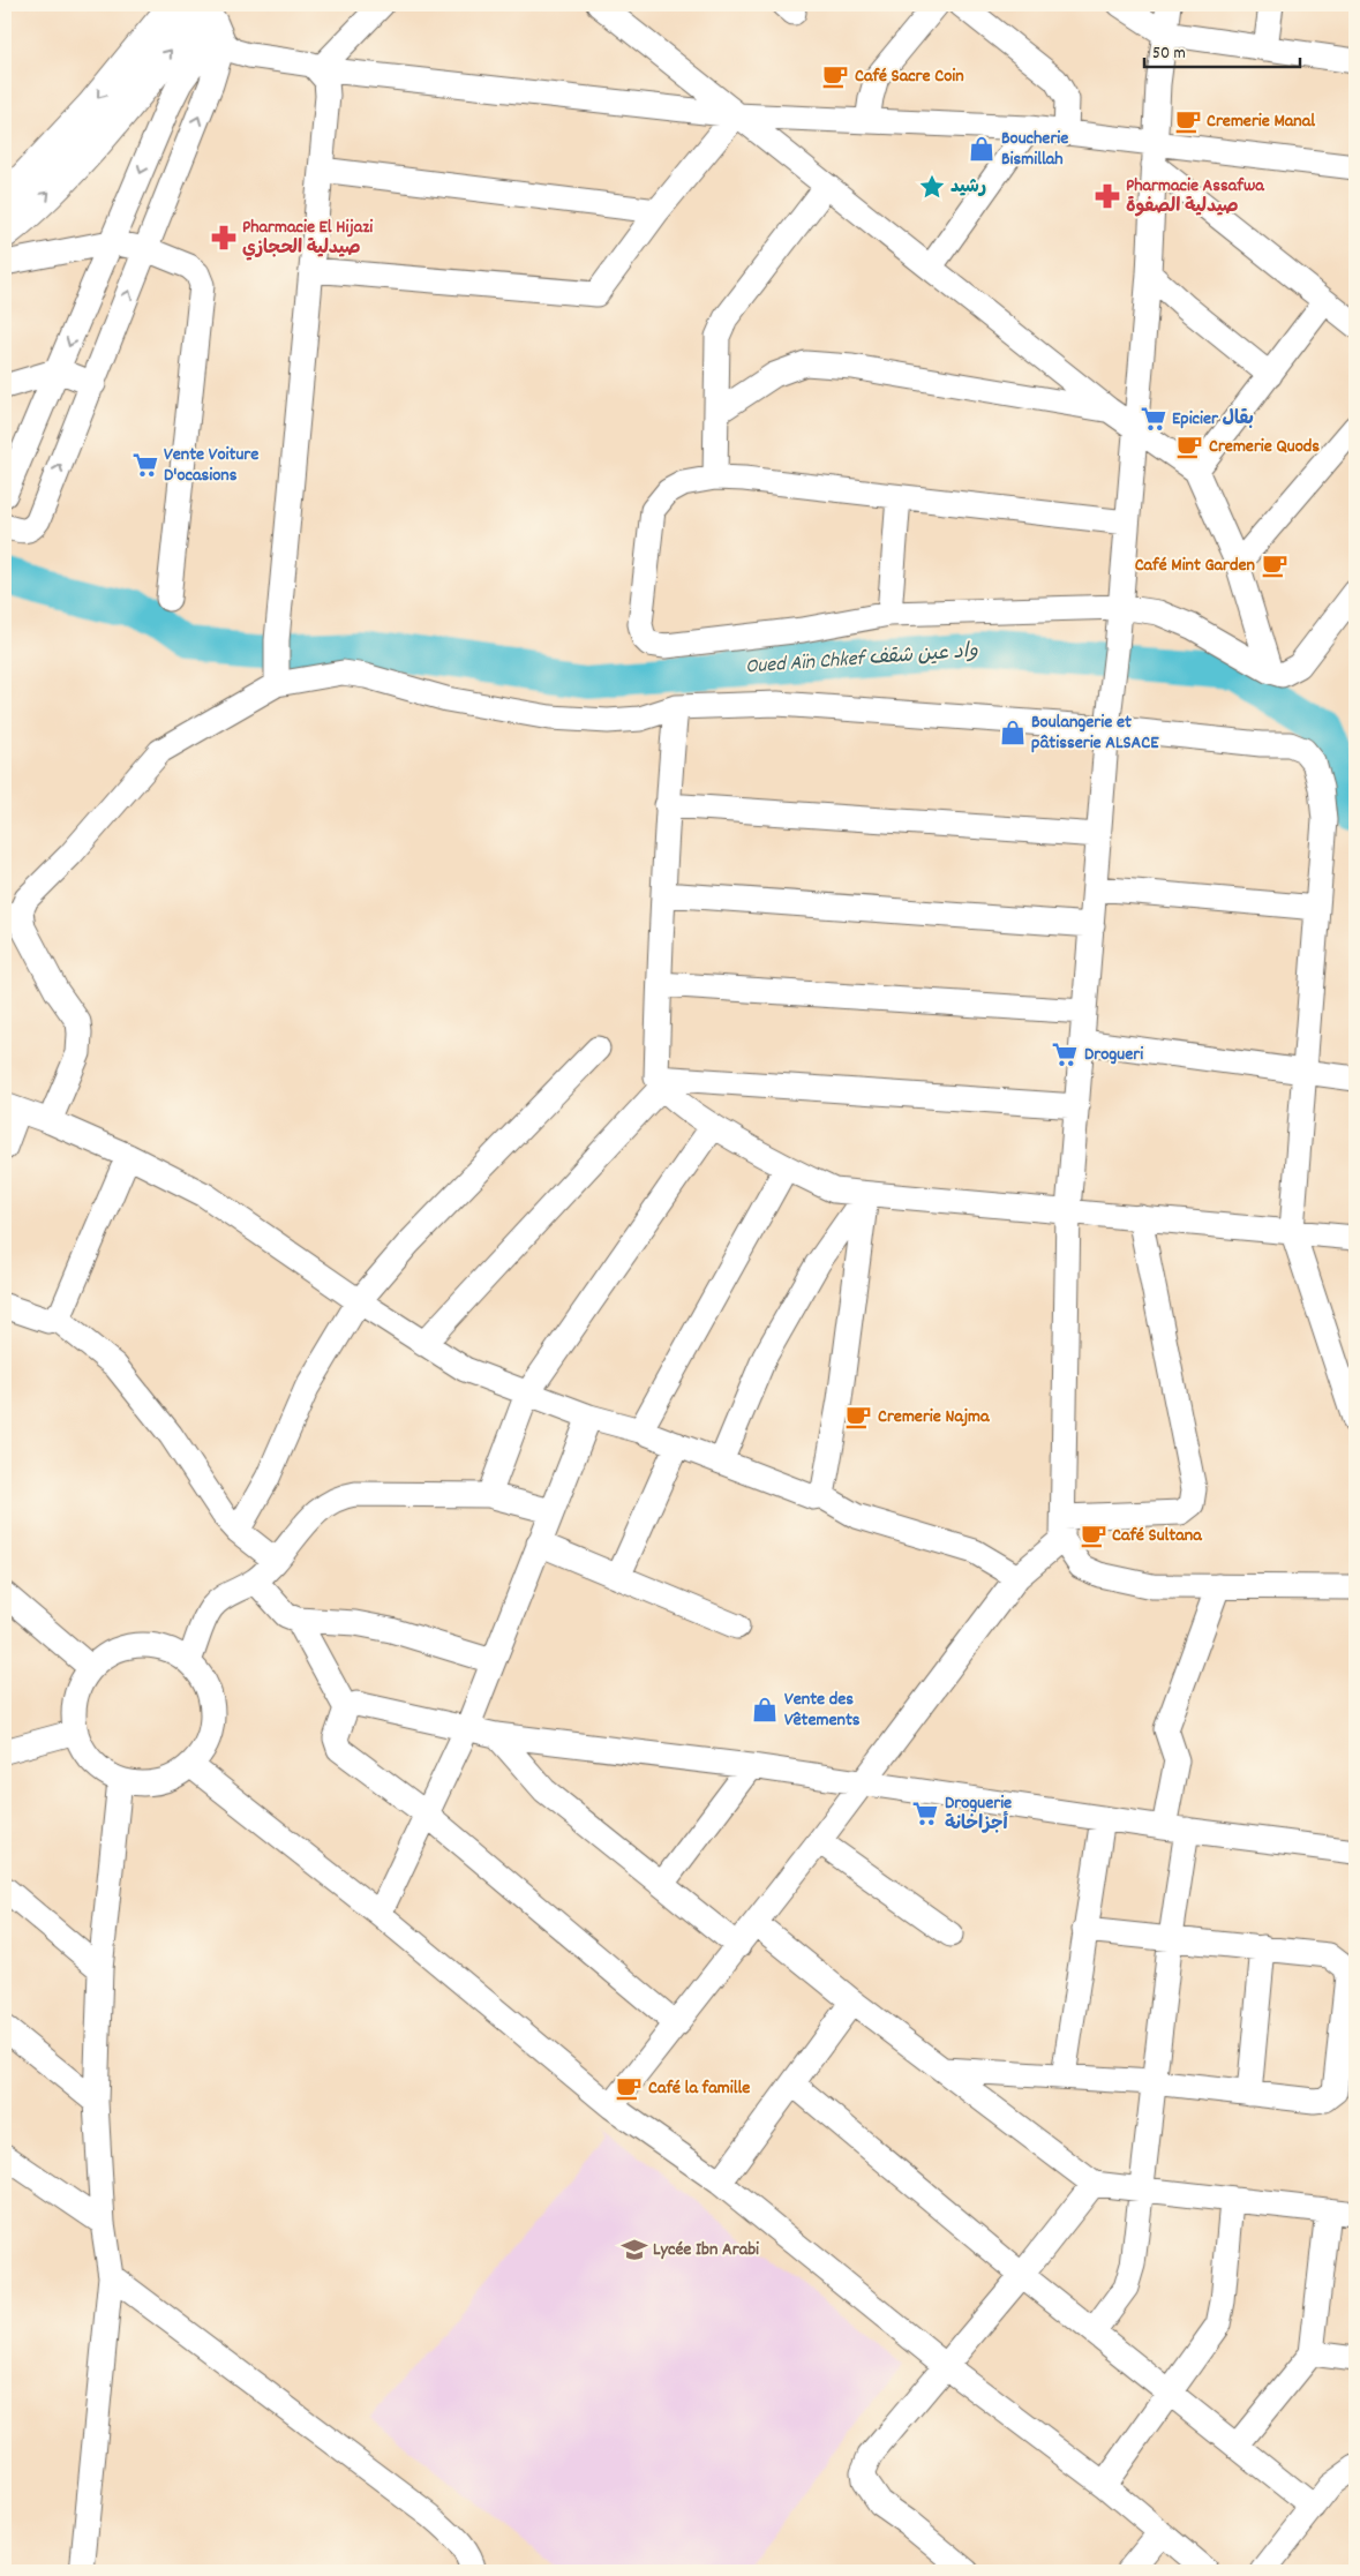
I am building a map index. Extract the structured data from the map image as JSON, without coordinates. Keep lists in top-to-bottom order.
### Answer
{
  "water": ["Oued Aïn Chkef واد عين شقف"],
  "places": {
    "cafe": [
      "Café Sacre Coin",
      "Cremerie Manal",
      "Cremerie Quods",
      "Café Mint Garden",
      "Cremerie Najma",
      "Café Sultana",
      "Café la famille"
    ],
    "shop": ["Boucherie Bismillah", "Boulangerie et pâtisserie ALSACE", "Vente des Vêtements"],
    "place": ["رشيد"],
    "pharmacy": ["Pharmacie Assafwa صيدلية الصفوة", "Pharmacie El Hijazi صيدلية الحجازي"],
    "supermarket": [
      "Epicier بقال",
      "Vente Voiture D'ocasions",
      "Drogueri",
      "Droguerie أجزاخانة"
    ],
    "school or university": ["Lycée Ibn Arabi"]
  },
  "scale_bar": "50 m"
}
